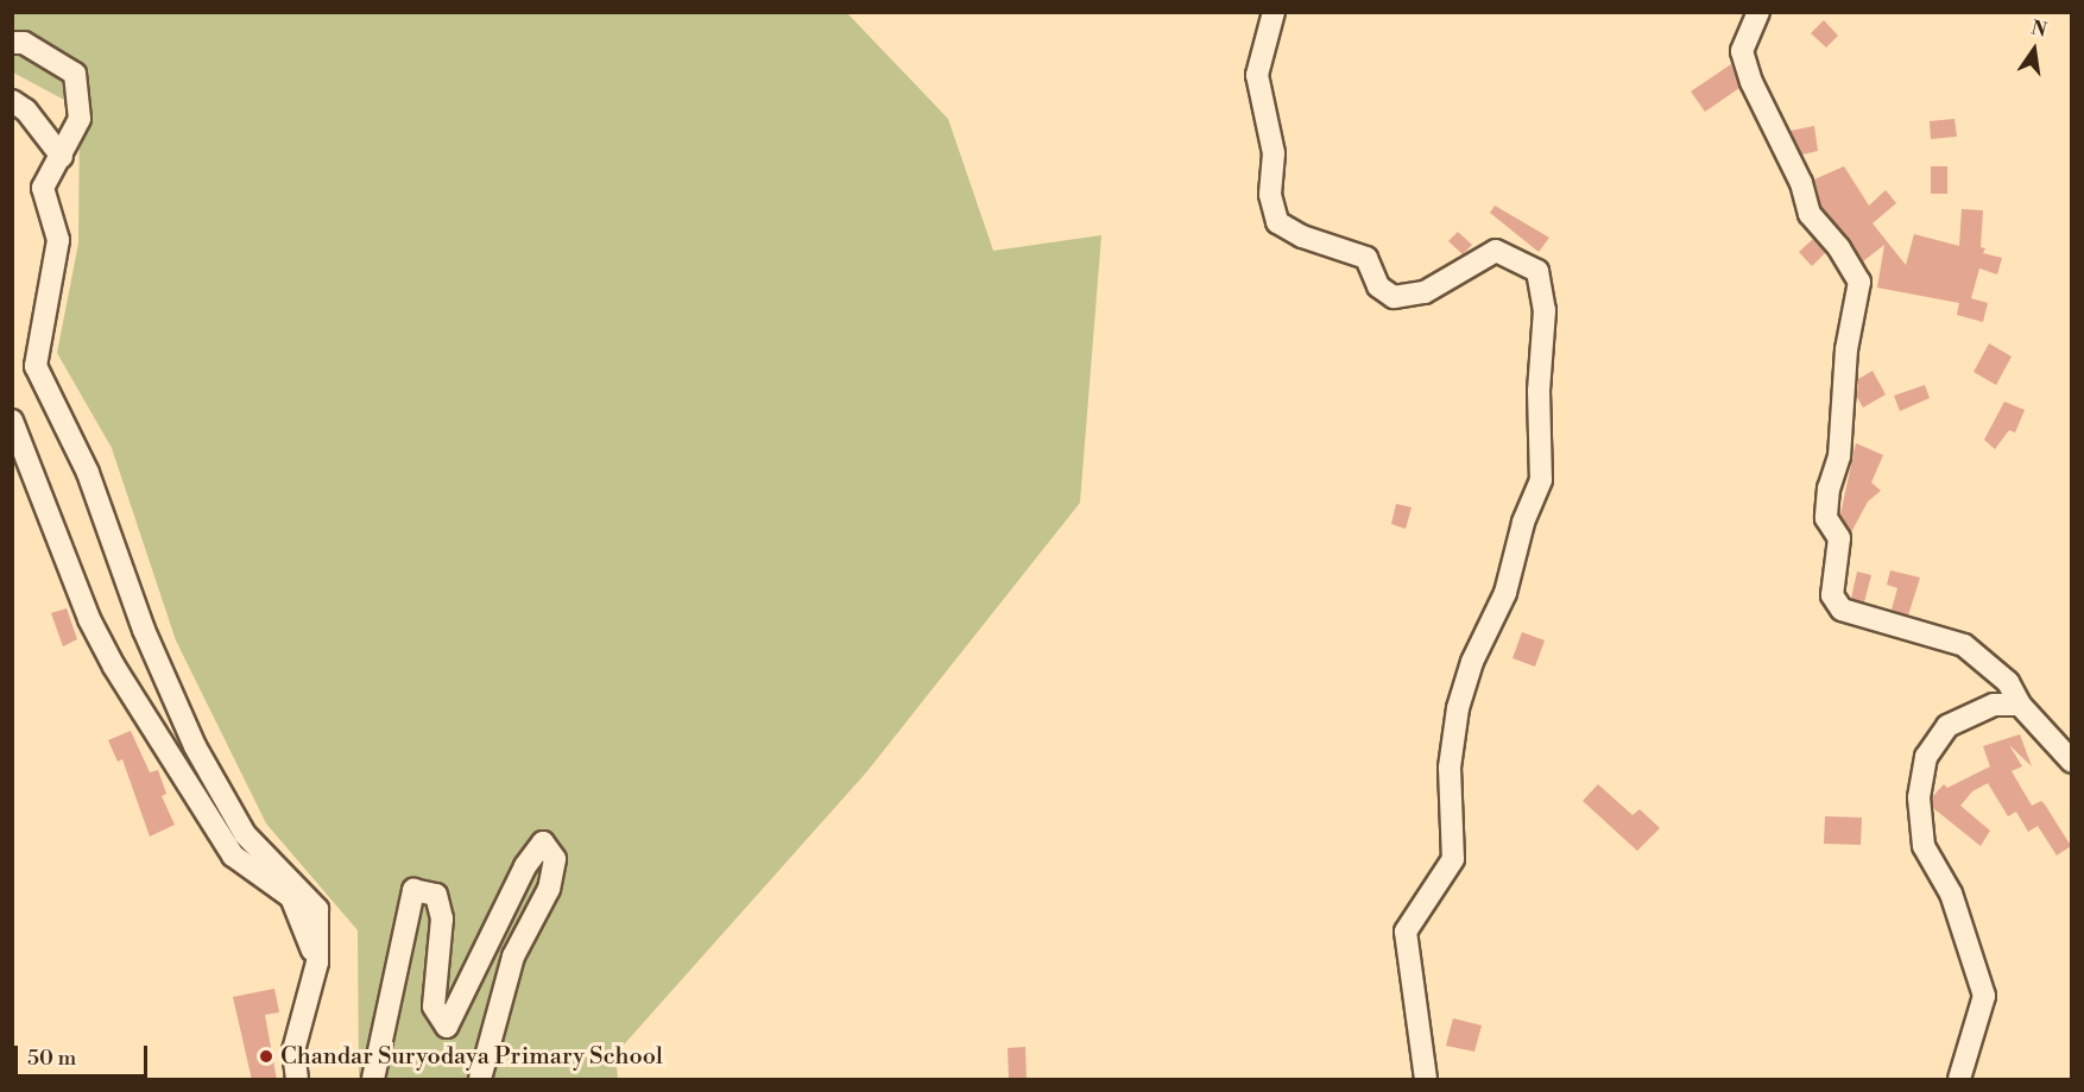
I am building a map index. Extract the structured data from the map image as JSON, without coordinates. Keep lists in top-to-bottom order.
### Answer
{
  "places": ["Chandar Suryodaya Primary School"],
  "scale_bar": "50 m",
  "north": "top"
}
